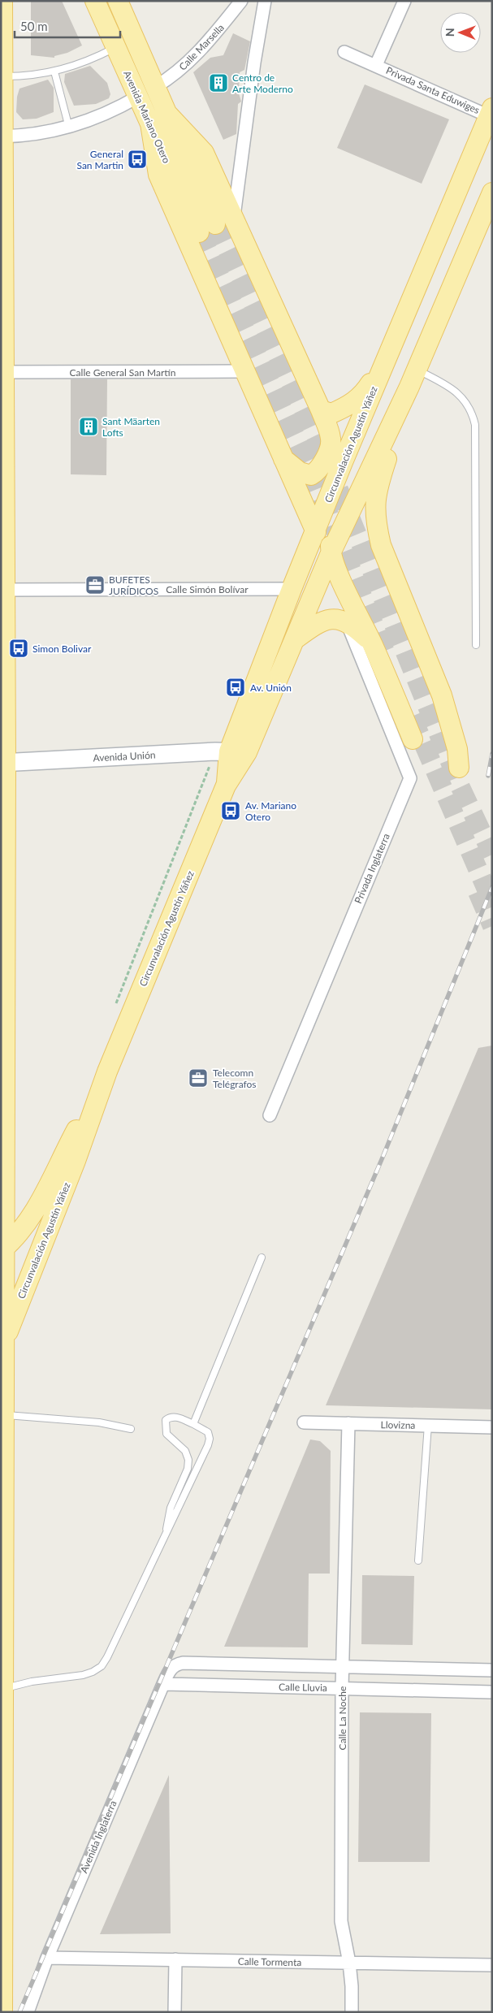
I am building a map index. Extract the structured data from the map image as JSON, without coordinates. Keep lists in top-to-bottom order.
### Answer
{
  "streets": {
    "main road": ["Avenida Mariano Otero", "Circunvalación Agustín Yáñez", "Avenida Unión"],
    "street": [
      "Calle Marsella",
      "Privada Santa Eduwiges",
      "Calle General San Martín",
      "Calle Simón Bolívar",
      "Privada Inglaterra",
      "Llovizna",
      "Calle Lluvia",
      "Calle La Noche",
      "Avenida Inglaterra",
      "Calle Tormenta"
    ]
  },
  "crossings": [
    ["Calle Marsella", "Avenida Mariano Otero"],
    ["Privada Santa Eduwiges", "Circunvalación Agustín Yáñez"],
    ["Circunvalación Agustín Yáñez", "Calle Simón Bolívar"],
    ["Circunvalación Agustín Yáñez", "Avenida Unión"],
    ["Llovizna", "Calle La Noche"],
    ["Calle Lluvia", "Calle La Noche"],
    ["Calle Lluvia", "Avenida Inglaterra"],
    ["Calle La Noche", "Calle Tormenta"],
    ["Avenida Inglaterra", "Calle Tormenta"]
  ],
  "places": {
    "building": ["Centro de Arte Moderno", "Sant Mäarten Lofts"],
    "bus stop": [
      "General San Martin",
      "Simon Bolivar",
      "Av. Unión",
      "Av. Mariano Otero"
    ],
    "office": ["BUFETES JURÍDICOS", "Telecomn Telégrafos"]
  },
  "scale_bar": "50 m",
  "north": "left"
}
